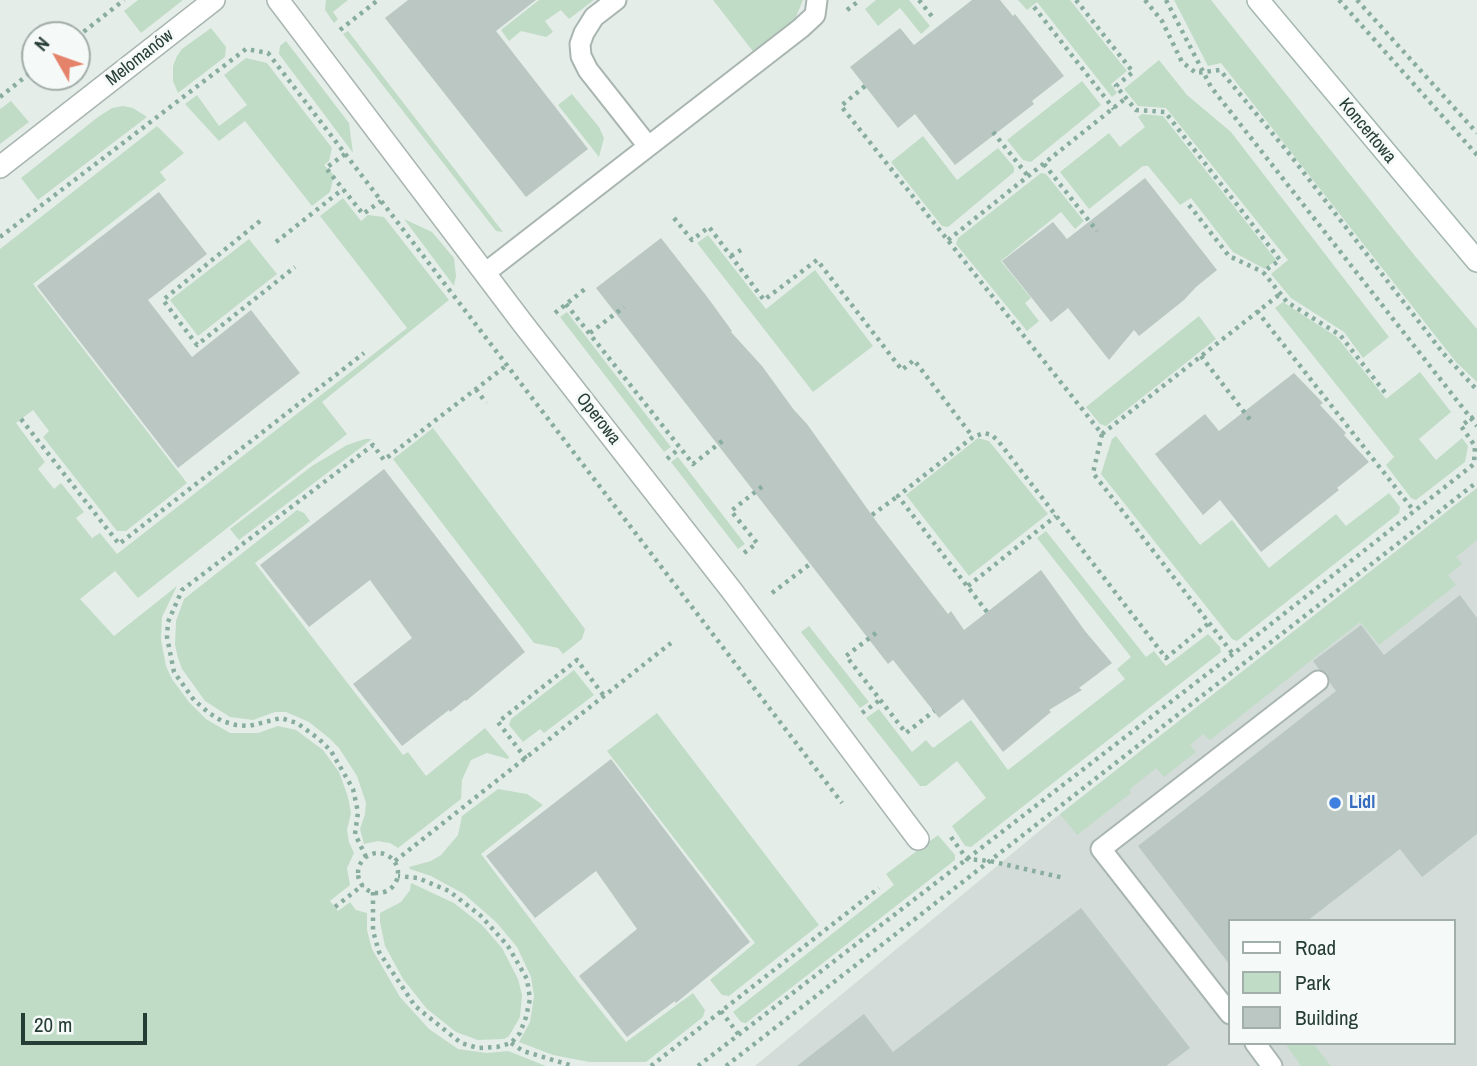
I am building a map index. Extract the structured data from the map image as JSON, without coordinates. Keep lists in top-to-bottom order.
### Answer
{
  "streets": {
    "street": ["Melomanów", "Koncertowa", "Operowa"]
  },
  "places": ["Lidl"],
  "legend": ["Road", "Park", "Building"],
  "scale_bar": "20 m",
  "north": "top left"
}
